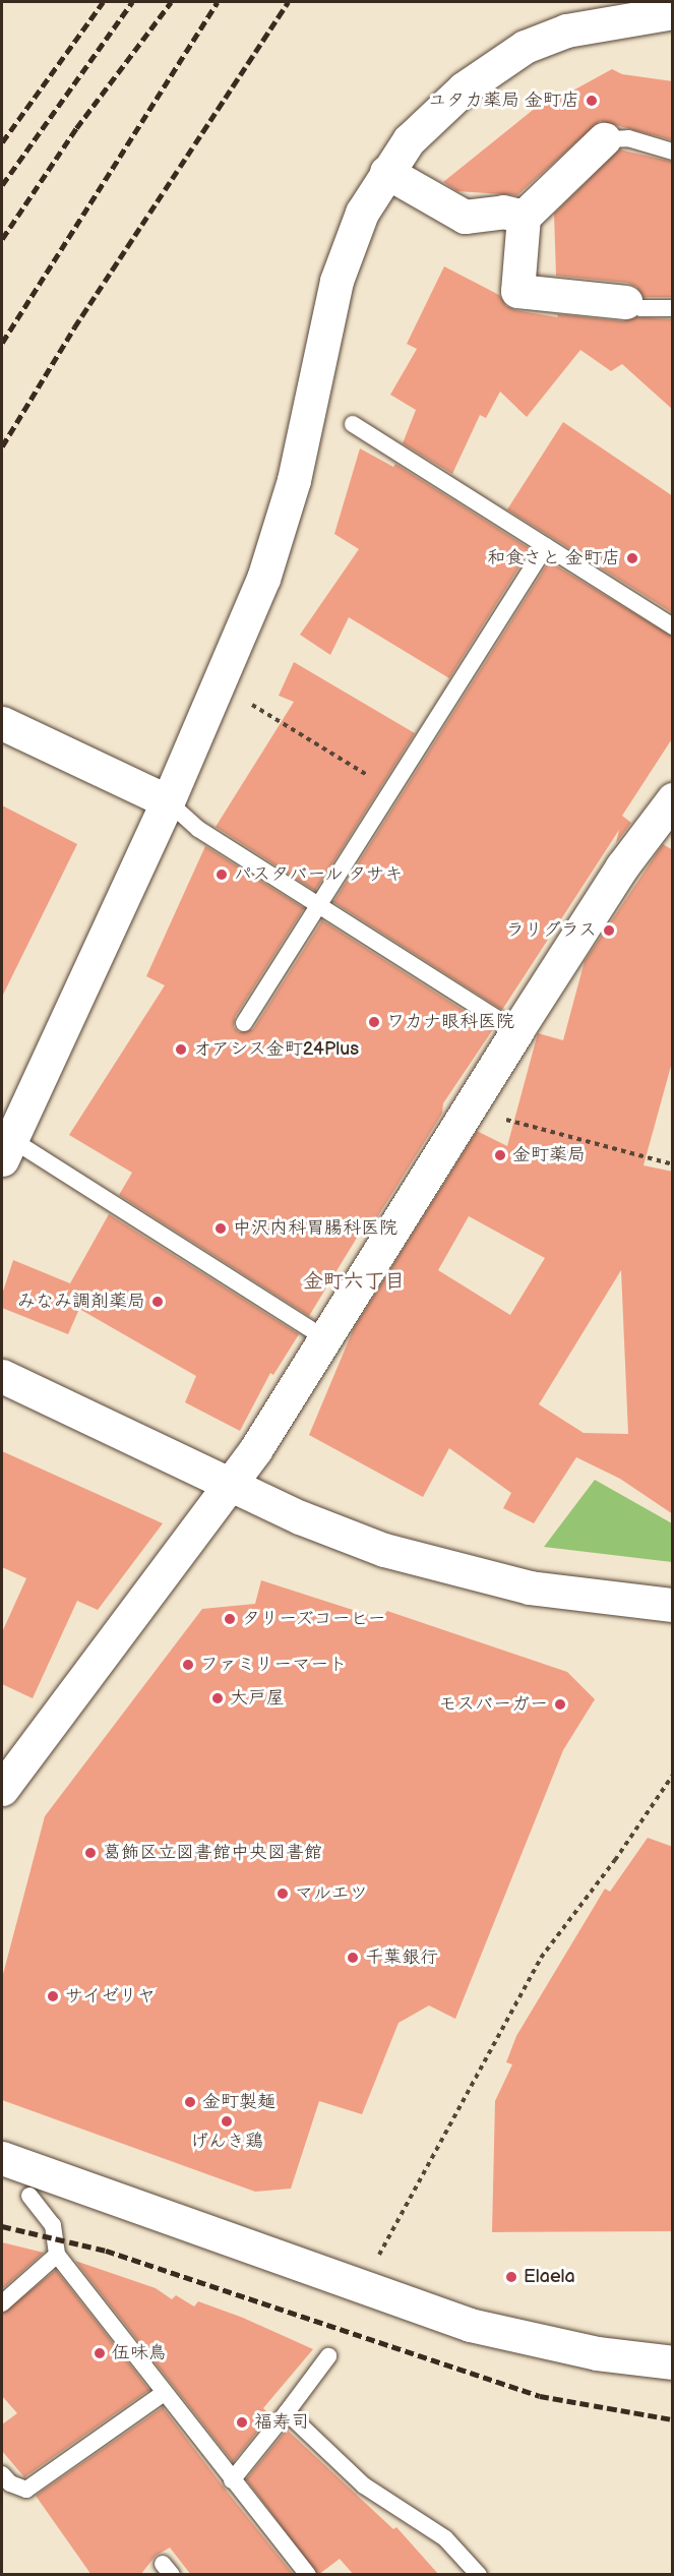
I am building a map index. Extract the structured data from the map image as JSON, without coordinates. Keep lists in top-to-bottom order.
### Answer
{
  "districts": ["金町六丁目"],
  "places": [
    "ユタカ薬局 金町店",
    "和食さと 金町店",
    "パスタバール タサキ",
    "ラリグラス",
    "ワカナ眼科医院",
    "オアシス金町24Plus",
    "金町薬局",
    "中沢内科胃腸科医院",
    "みなみ調剤薬局",
    "タリーズコーヒー",
    "ファミリーマート",
    "大戸屋",
    "モスバーガー",
    "葛飾区立図書館中央図書館",
    "マルエツ",
    "千葉銀行",
    "サイゼリヤ",
    "金町製麺",
    "げんき鶏",
    "Elaela",
    "伍味鳥",
    "福寿司"
  ]
}
